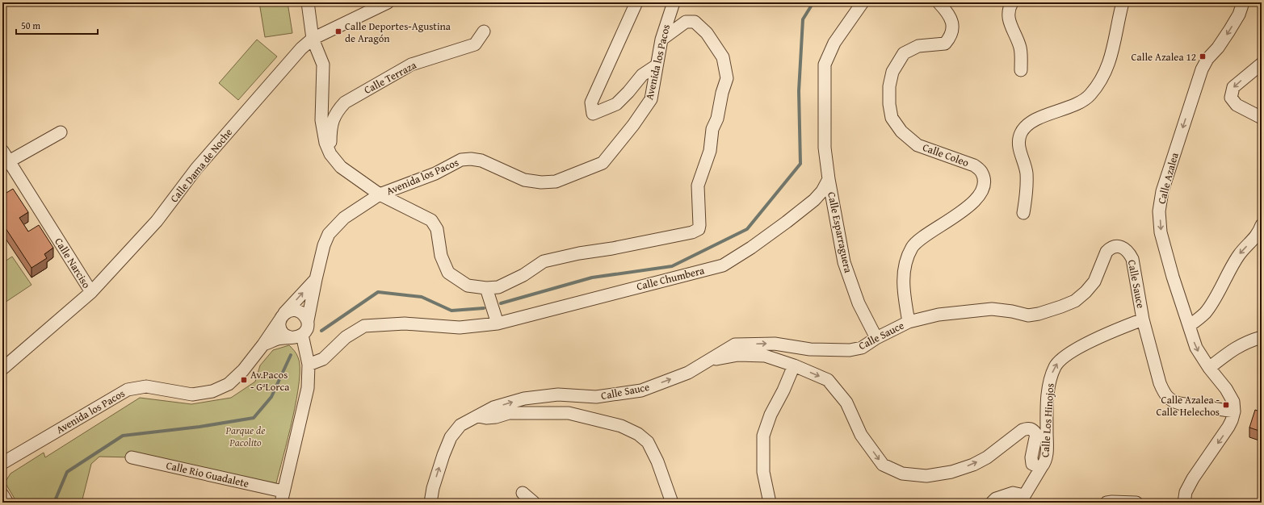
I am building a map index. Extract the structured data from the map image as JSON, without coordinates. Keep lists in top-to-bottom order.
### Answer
{
  "streets": {
    "street": [
      "Avenida los Pacos",
      "Calle Terraza",
      "Calle Coleo",
      "Calle Dama de Noche",
      "Calle Azalea",
      "Calle Esparraguera",
      "Calle Narciso",
      "Calle Chumbera",
      "Calle Sauce",
      "Calle Los Hinojos",
      "Calle Rio Guadalete"
    ]
  },
  "crossings": [
    ["Calle Coleo", "Calle Sauce"],
    ["Calle Dama de Noche", "Calle Narciso"],
    ["Calle Azalea", "Calle Sauce"],
    ["Calle Esparraguera", "Calle Chumbera"],
    ["Calle Esparraguera", "Calle Sauce"],
    ["Calle Sauce", "Calle Los Hinojos"]
  ],
  "one_way": ["Calle Azalea", "Calle Sauce"],
  "parks": ["Parque de Pacolito"],
  "places": {
    "transit": [
      "Calle Deportes-Agustina de Aragón",
      "Calle Azalea 12",
      "Av.Pacos - GªLorca",
      "Calle Azalea - Calle Helechos"
    ]
  },
  "scale_bar": "50 m"
}
